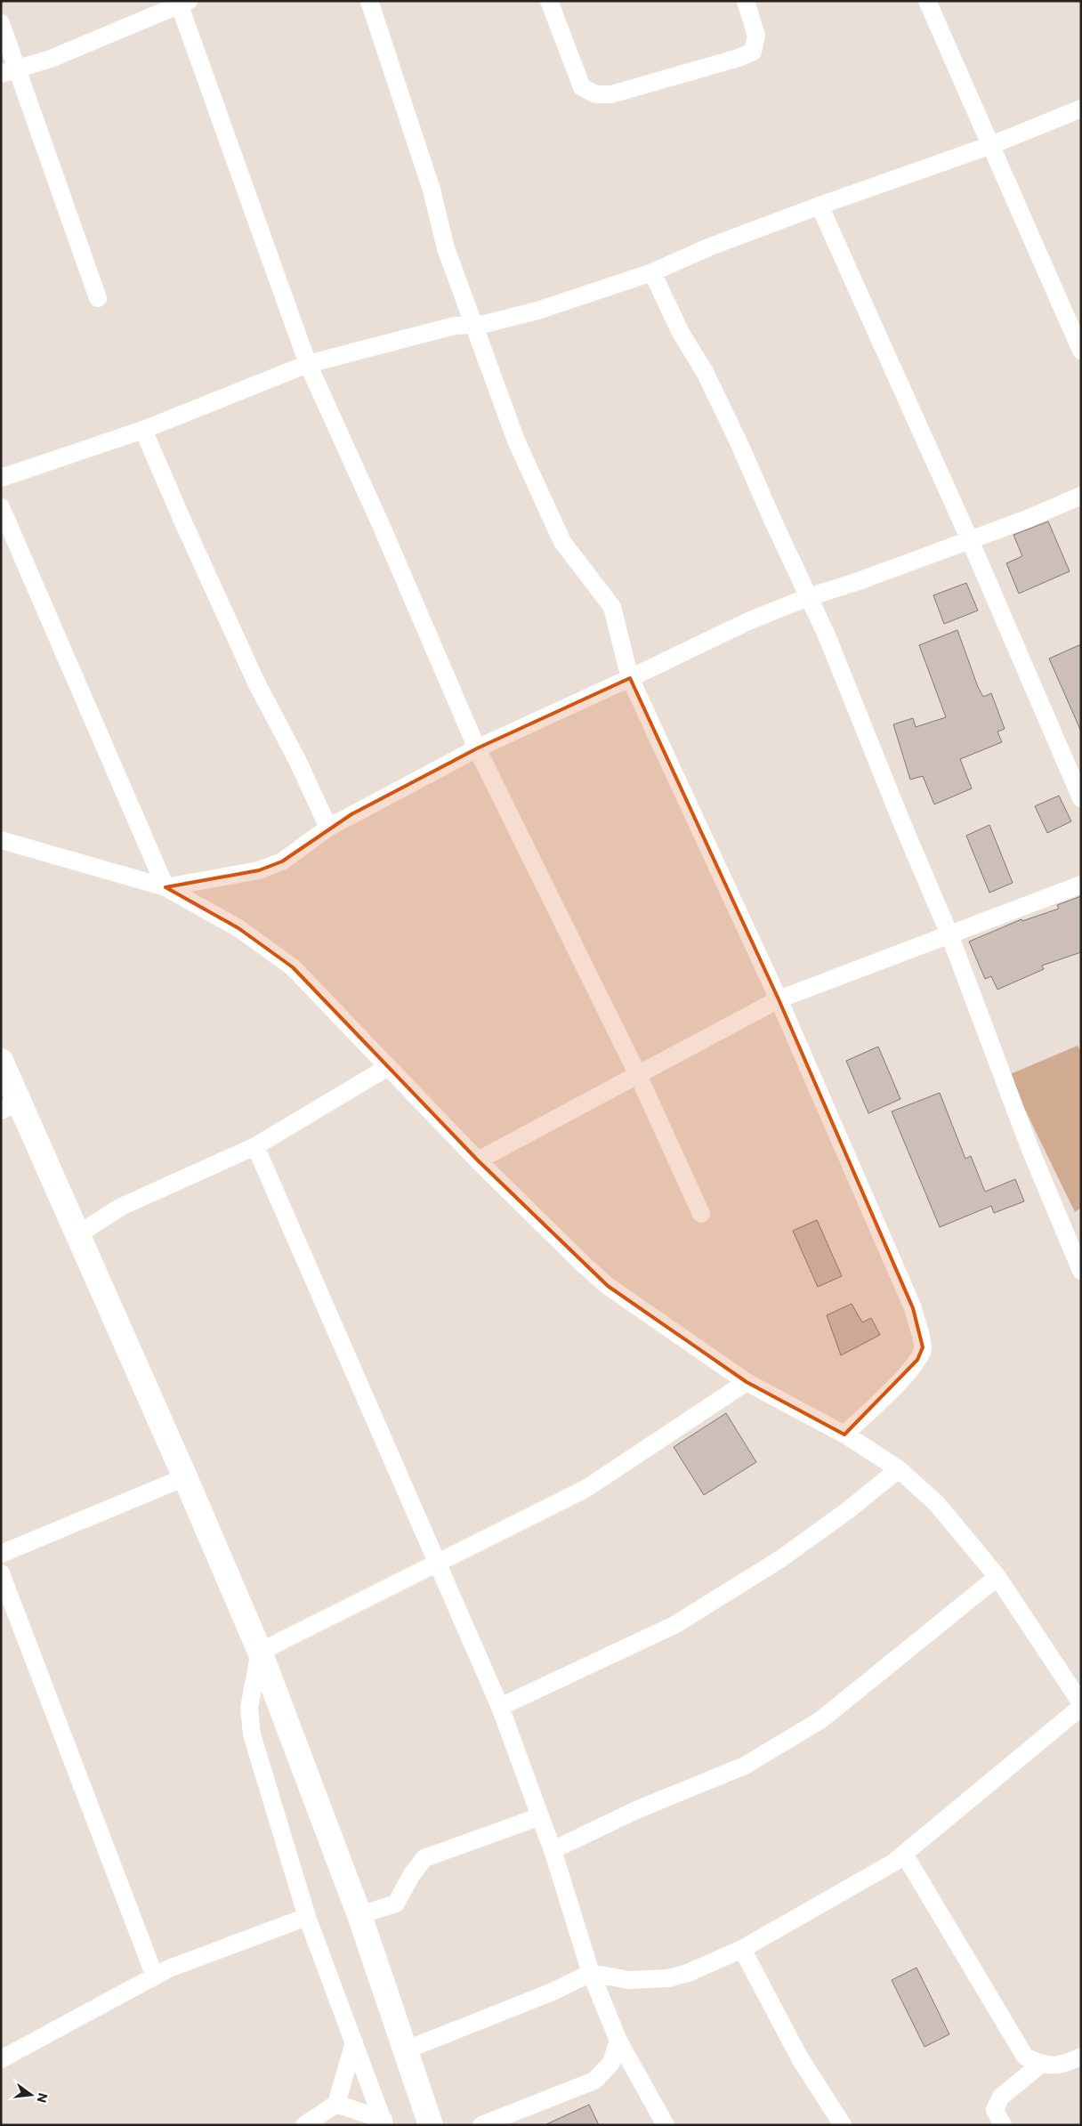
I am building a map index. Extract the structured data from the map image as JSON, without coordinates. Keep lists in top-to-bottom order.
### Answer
{
  "north": "right"
}
